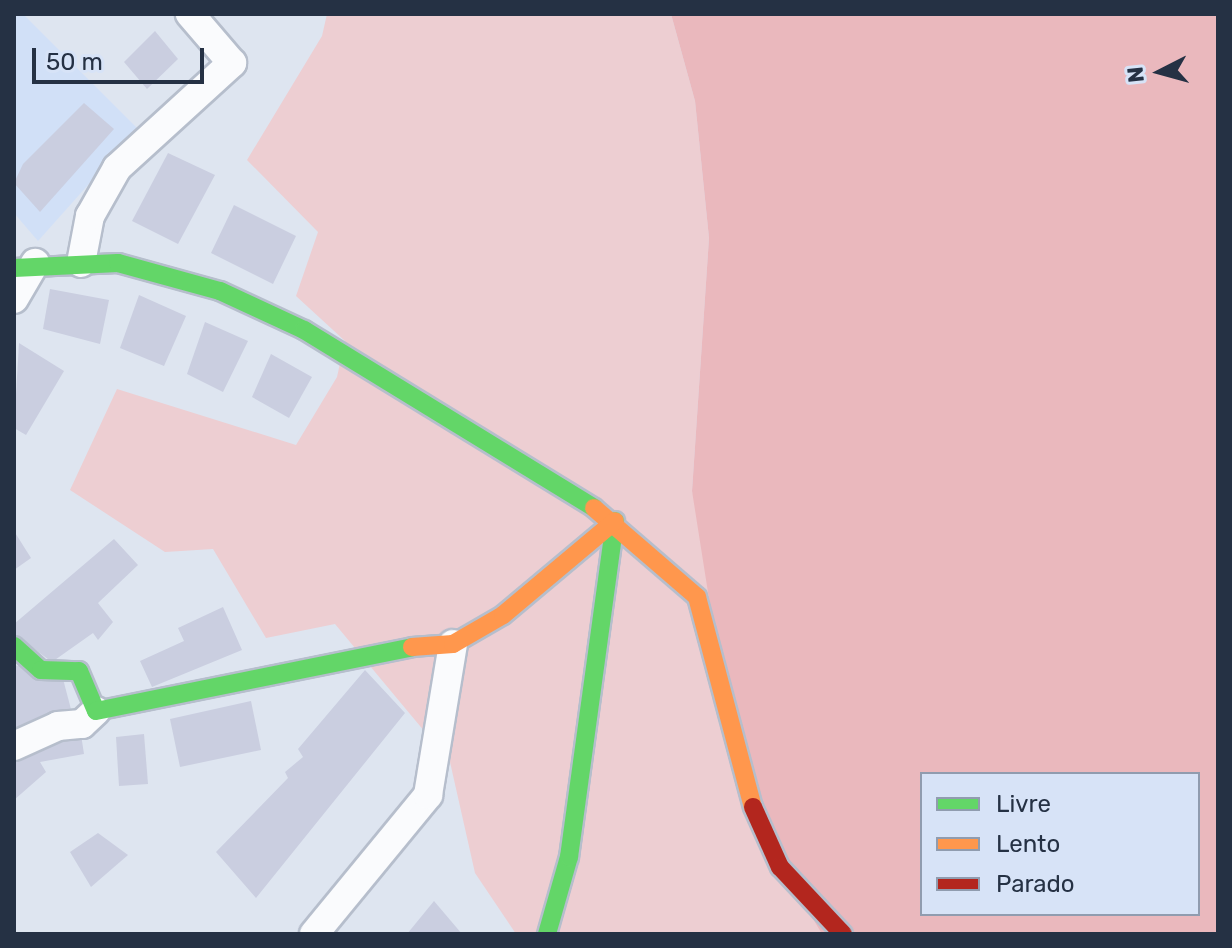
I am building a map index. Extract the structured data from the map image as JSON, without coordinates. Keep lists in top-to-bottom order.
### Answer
{
  "legend": ["Livre", "Lento", "Parado"],
  "scale_bar": "50 m",
  "north": "left"
}
